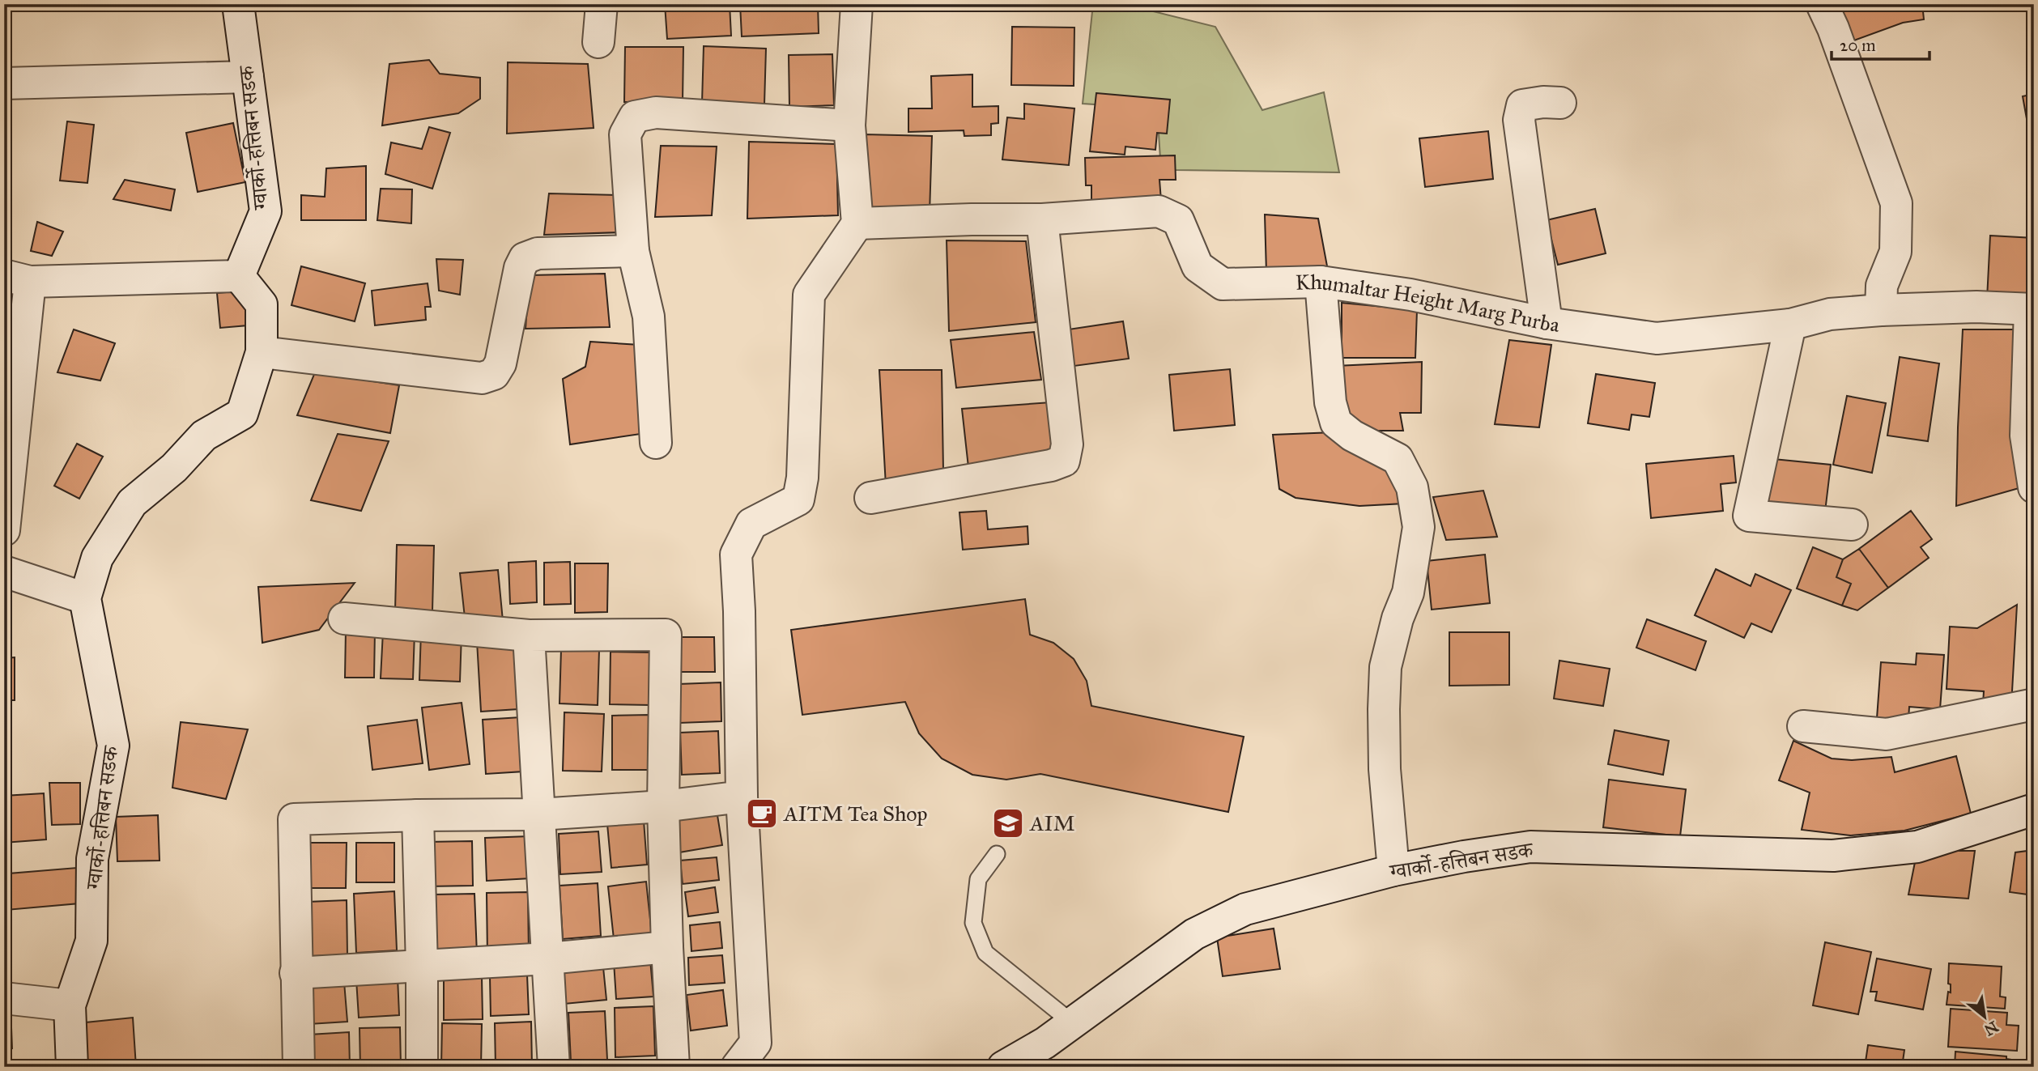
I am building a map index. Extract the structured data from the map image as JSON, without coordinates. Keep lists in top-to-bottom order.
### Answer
{
  "streets": {
    "street": ["ग्वार्को-हत्तिबन सडक", "Khumaltar Height Marg Purba"]
  },
  "places": {
    "cafe": ["AITM Tea Shop"],
    "school or university": ["AIM"]
  },
  "scale_bar": "20 m",
  "north": "bottom right"
}
